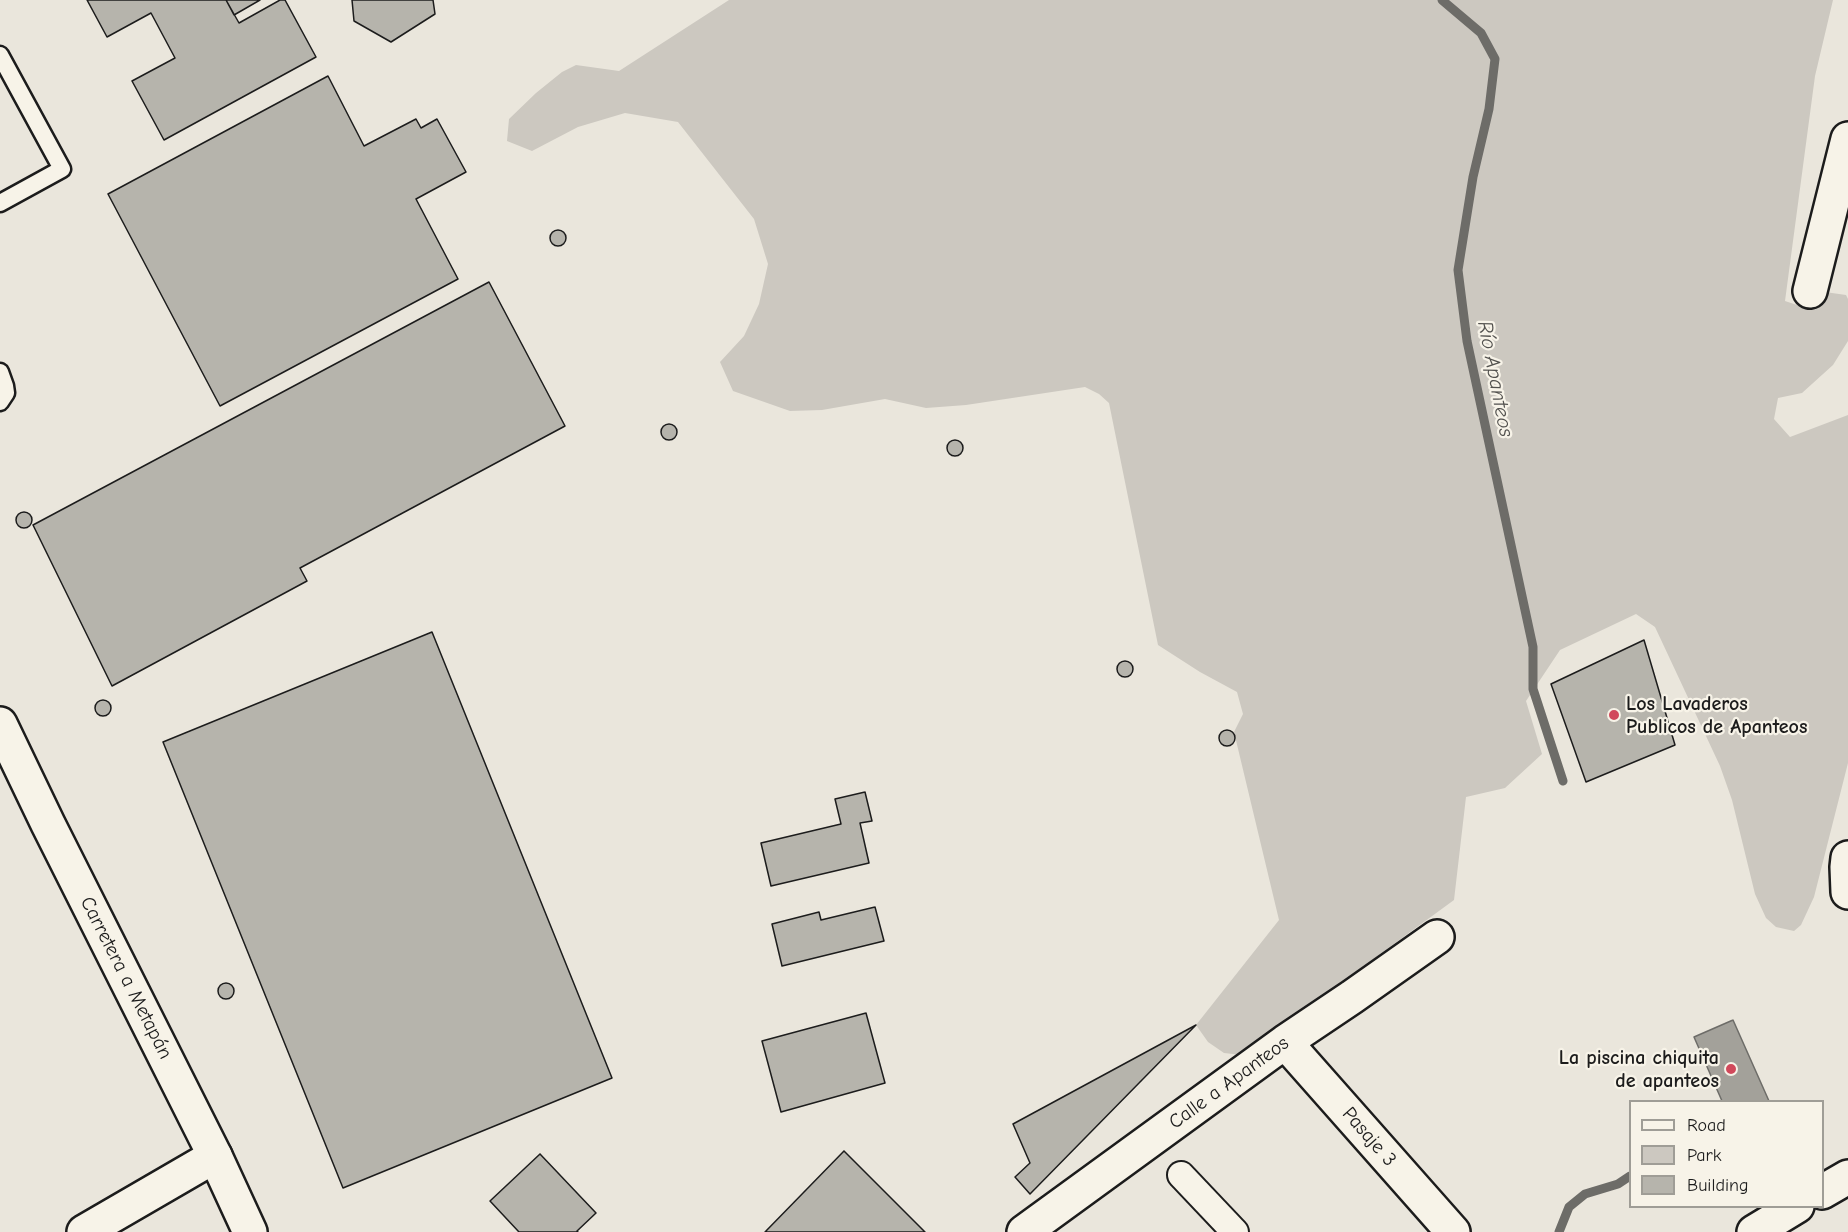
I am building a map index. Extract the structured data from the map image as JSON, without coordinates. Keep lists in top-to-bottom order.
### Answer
{
  "streets": {
    "street": ["Carretera a Metapán", "Calle a Apanteos", "Pasaje 3"]
  },
  "crossings": [
    ["Calle a Apanteos", "Pasaje 3"]
  ],
  "water": ["Río Apanteos"],
  "places": ["Los Lavaderos Publicos de Apanteos", "La piscina chiquita de apanteos"],
  "legend": ["Road", "Park", "Building"]
}
